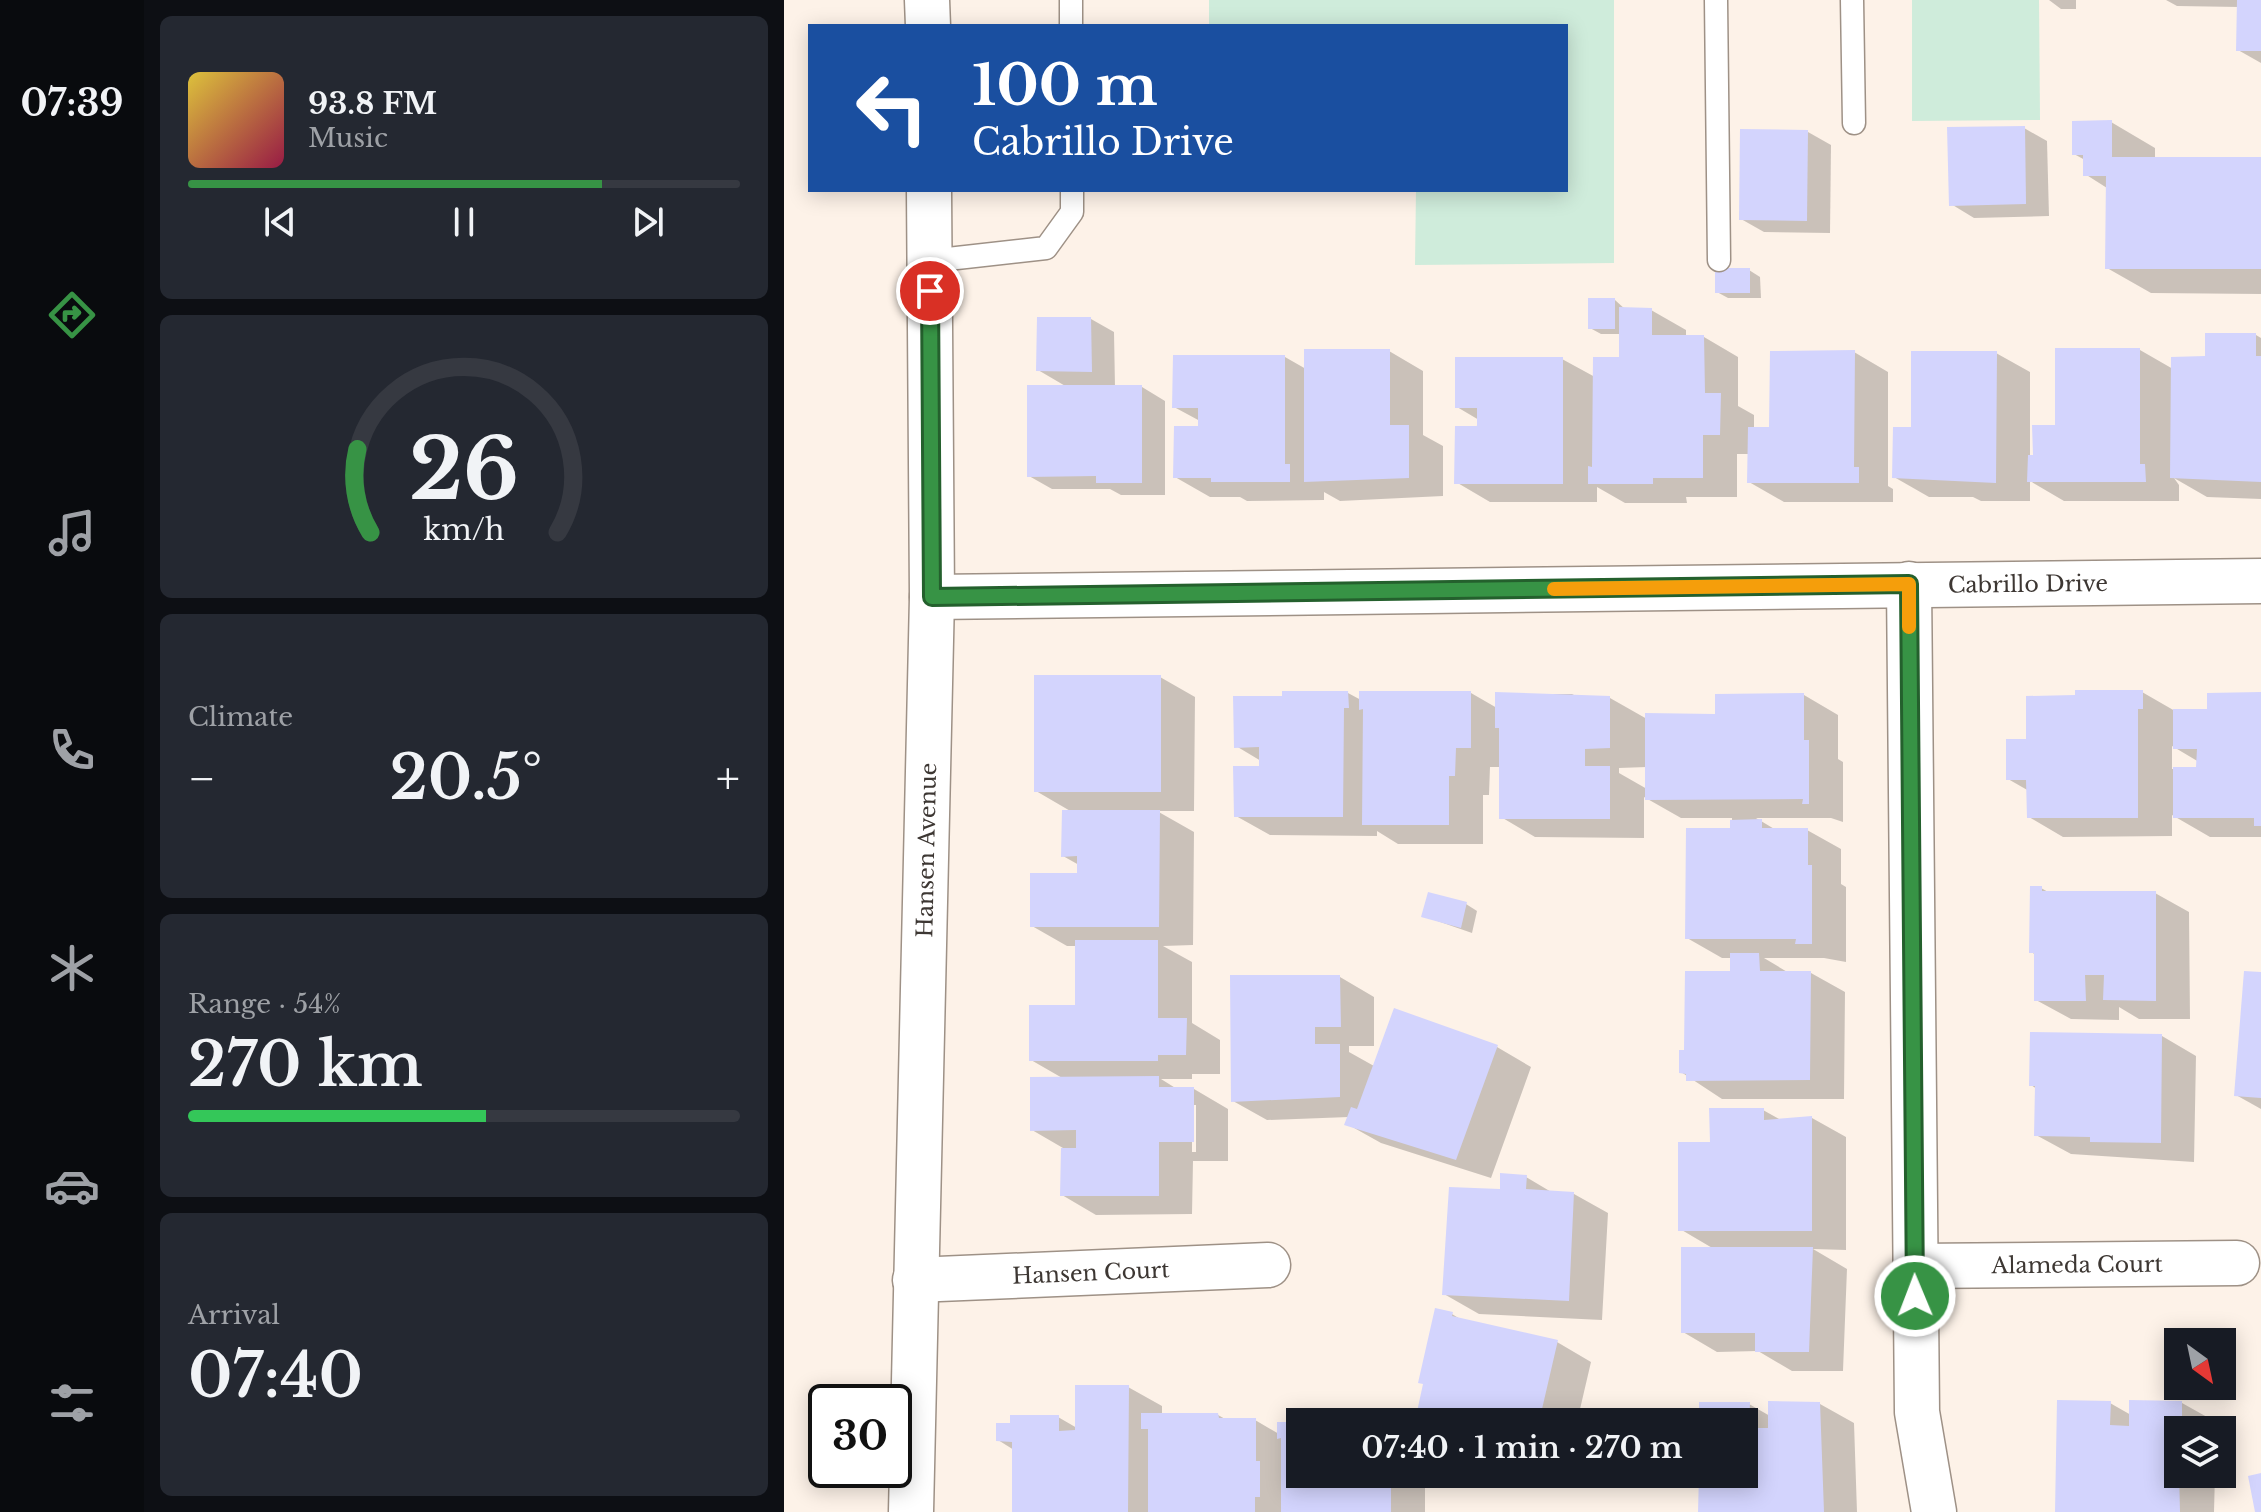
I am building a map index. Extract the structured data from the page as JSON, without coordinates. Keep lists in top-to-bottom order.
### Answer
{
  "streets": {
    "street": [
      "Cabrillo Drive",
      "Hansen Avenue",
      "Alameda Court",
      "Hansen Court"
    ]
  },
  "crossings": [
    ["Cabrillo Drive", "Hansen Avenue"],
    ["Hansen Avenue", "Hansen Court"]
  ],
  "north": "bottom right",
  "page": {
    "tabs": "07:39",
    "turn": ["100 m", "Cabrillo Drive"],
    "song": ["93.8 FM", "Music"],
    "tile": [
      "Climate",
      ["Range · 54%", "270 km"],
      ["Arrival", "07:40"]
    ],
    "heat": ["−", "20.5°", "+"],
    "limit": "30",
    "trip": "07:40 · 1 min · 270 m",
    "gauge": ["26", "km/h"]
  }
}
